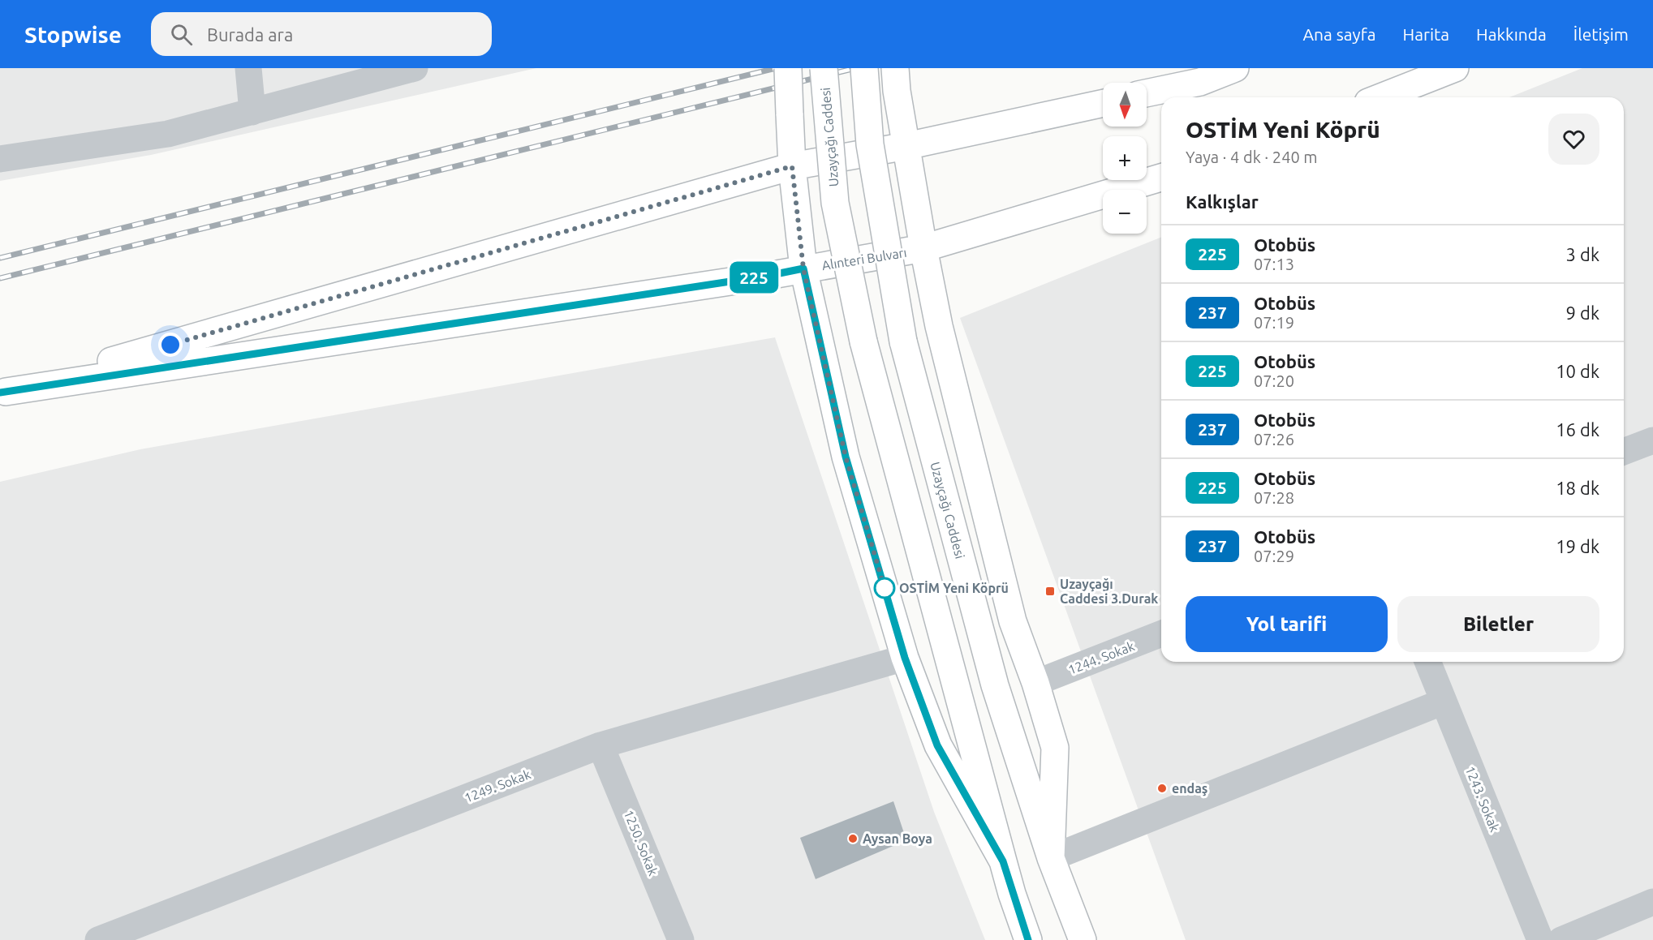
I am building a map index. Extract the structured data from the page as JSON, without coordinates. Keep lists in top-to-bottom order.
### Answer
{
  "streets": {
    "main road": ["Uzayçağı Caddesi", "Alınteri Bulvarı"],
    "street": [
      "1244. Sokak",
      "1249. Sokak",
      "1243. Sokak",
      "1250. Sokak"
    ]
  },
  "crossings": [
    ["1249. Sokak", "1250. Sokak"]
  ],
  "places": {
    "other": ["OSTİM Yeni Köprü", "endaş", "Aysan Boya"],
    "transit": ["Uzayçağı Caddesi 3.Durak"]
  },
  "lines": ["bus line 225"],
  "north": "bottom",
  "page": {
    "header": "Stopwise",
    "search": "Burada ara",
    "nav": [
      "Ana sayfa",
      "Harita",
      "Hakkında",
      "İletişim"
    ],
    "on_map": "225",
    "map_buttons": ["+", "−"],
    "heading": [
      ["OSTİM Yeni Köprü", "Yaya · 4 dk · 240 m"],
      "Kalkışlar"
    ],
    "list": [
      {
        "mark": "225",
        "name": "Otobüs",
        "note": "07:13",
        "value": "3 dk"
      },
      {
        "mark": "237",
        "name": "Otobüs",
        "note": "07:19",
        "value": "9 dk"
      },
      {
        "mark": "225",
        "name": "Otobüs",
        "note": "07:20",
        "value": "10 dk"
      },
      {
        "mark": "237",
        "name": "Otobüs",
        "note": "07:26",
        "value": "16 dk"
      },
      {
        "mark": "225",
        "name": "Otobüs",
        "note": "07:28",
        "value": "18 dk"
      },
      {
        "mark": "237",
        "name": "Otobüs",
        "note": "07:29",
        "value": "19 dk"
      }
    ],
    "buttons": ["Yol tarifi", "Biletler"]
  }
}
